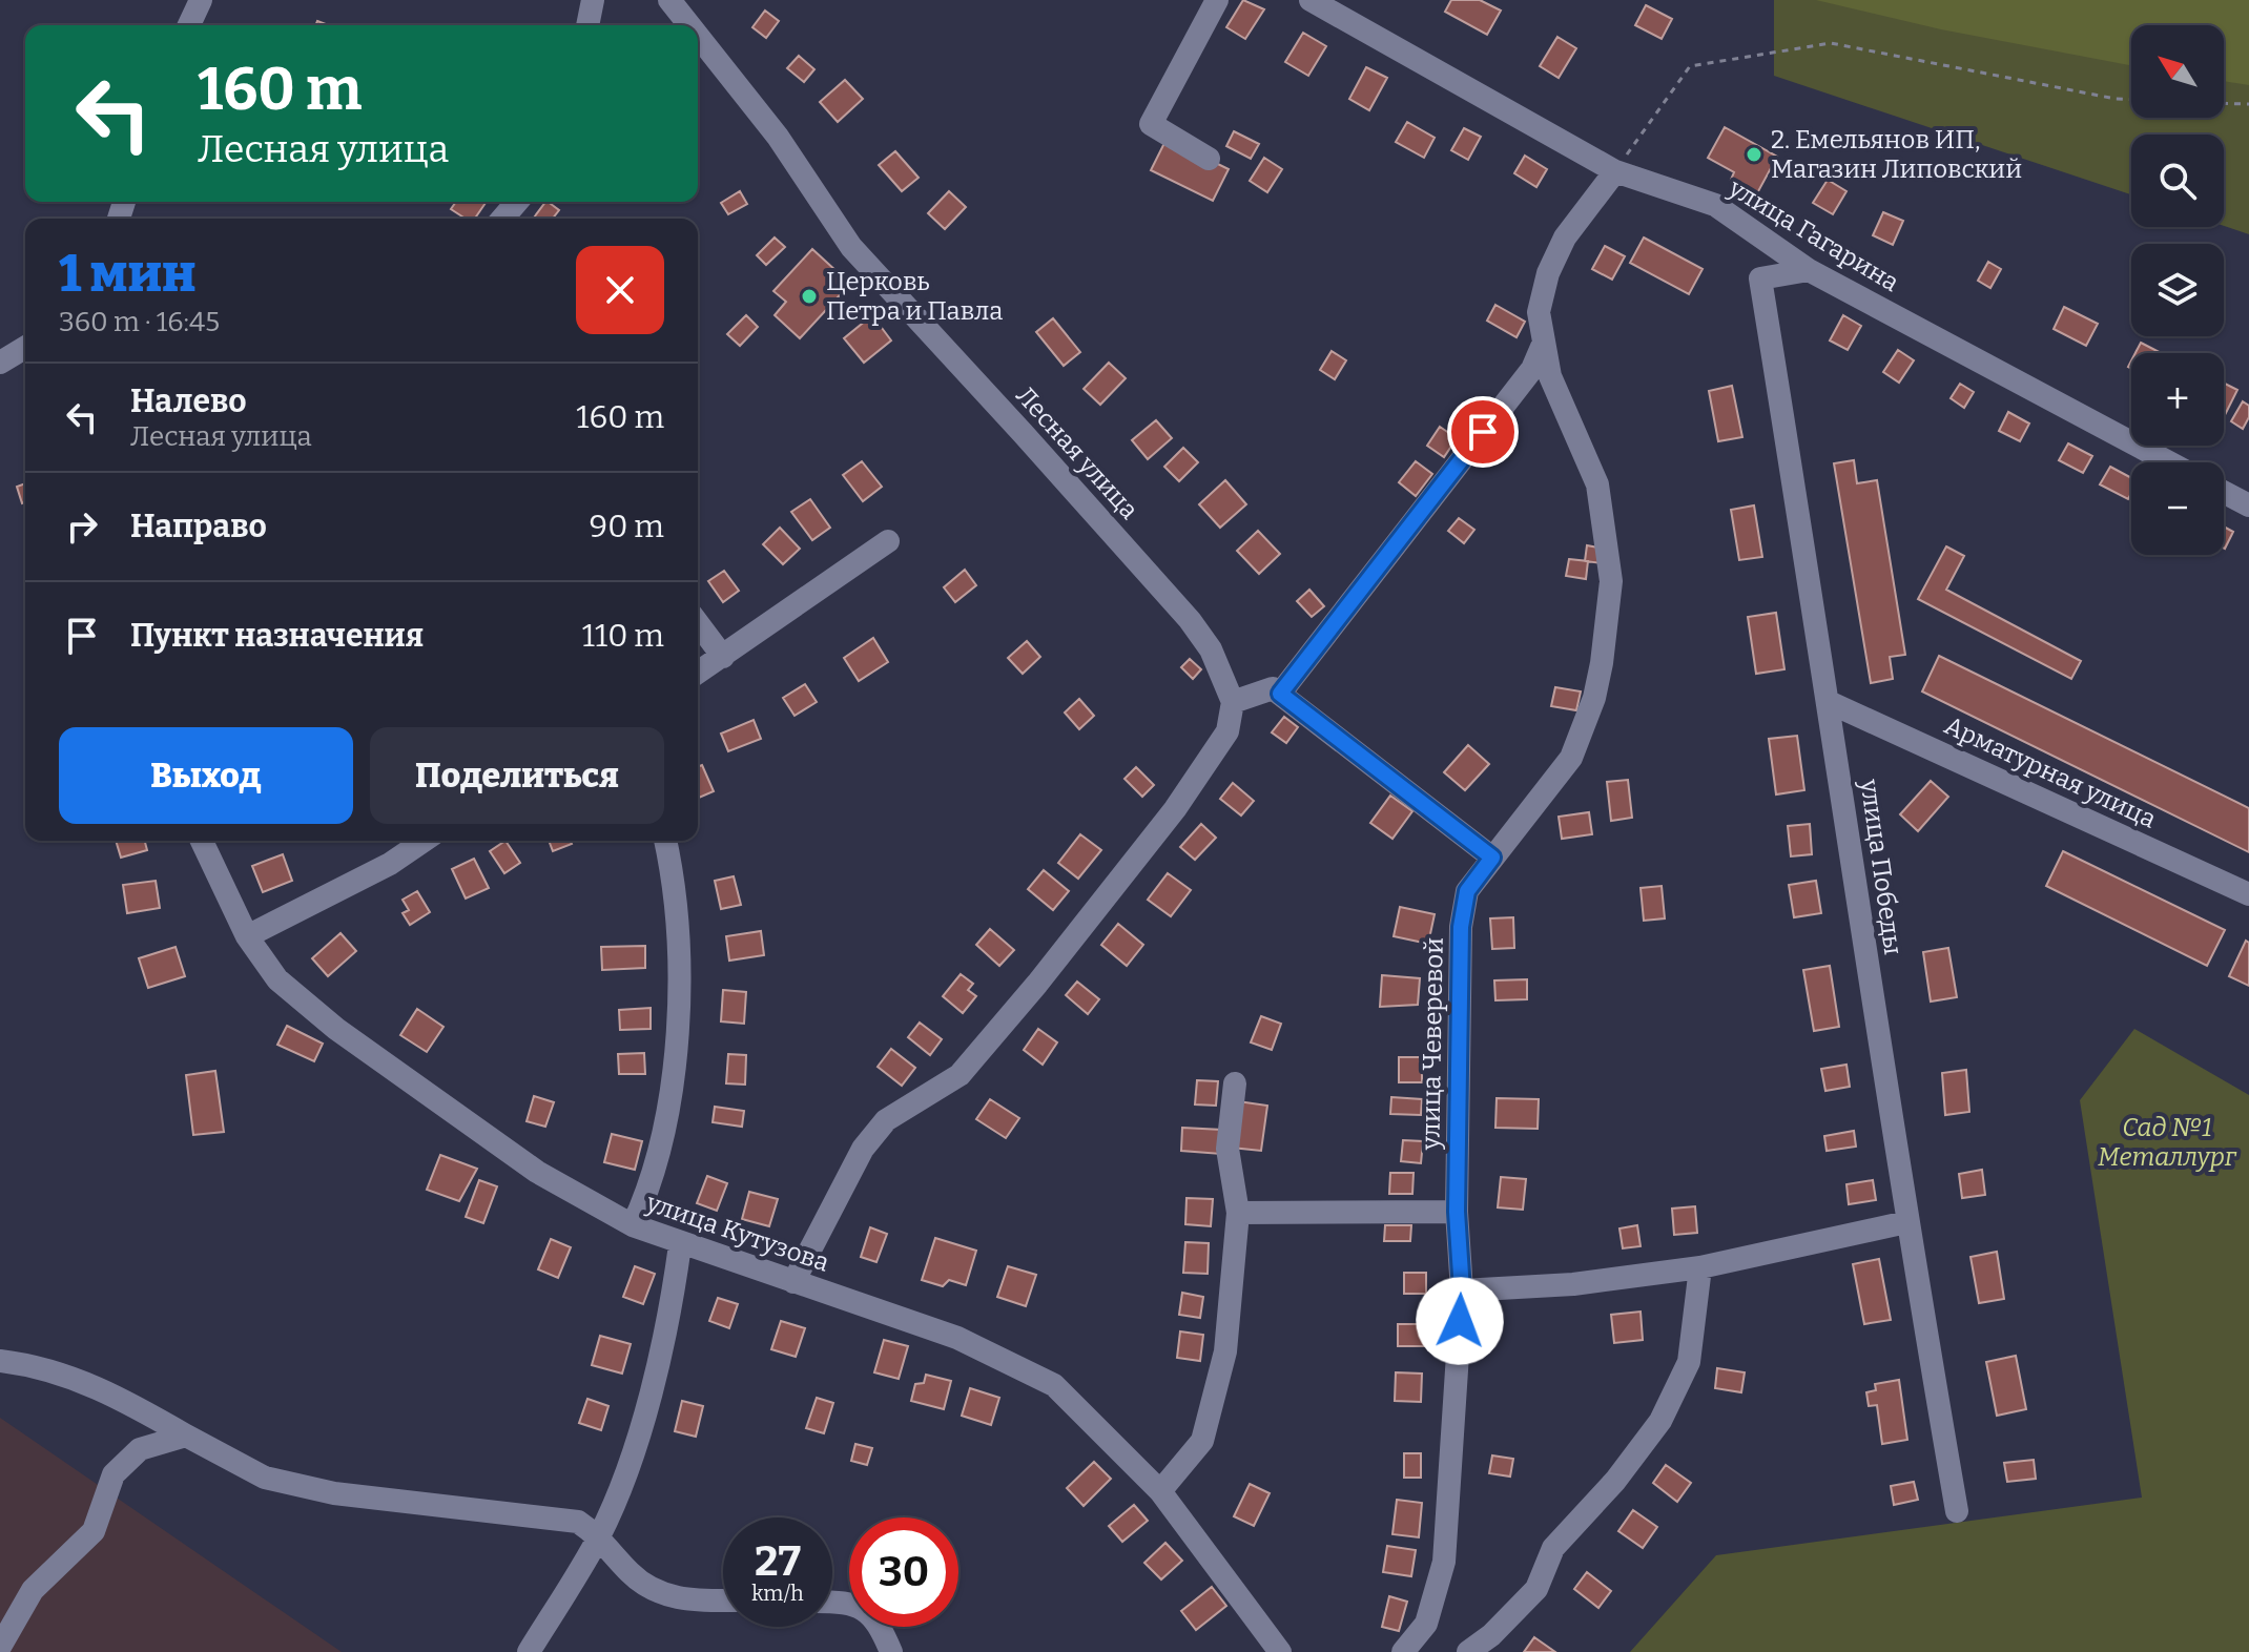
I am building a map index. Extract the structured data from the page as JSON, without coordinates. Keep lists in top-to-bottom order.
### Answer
{
  "streets": {
    "street": [
      "улица Гагарина",
      "Лесная улица",
      "Арматурная улица",
      "улица Победы",
      "улица Чеверевой",
      "улица Кутузова"
    ]
  },
  "crossings": [
    ["улица Гагарина", "улица Победы"],
    ["улица Гагарина", "улица Чеверевой"],
    ["Арматурная улица", "улица Победы"]
  ],
  "parks": ["Сад №1 Металлург"],
  "places": ["2. Емельянов ИП, Магазин Липовский", "Церковь Петра и Павла"],
  "north": "top left",
  "page": {
    "map_buttons": ["+", "−"],
    "turn": ["160 m", "Лесная улица"],
    "heading": ["1 мин", "360 m · 16:45"],
    "list": [
      {
        "name": "Налево",
        "note": "Лесная улица",
        "value": "160 m"
      },
      {
        "name": "Направо",
        "value": "90 m"
      },
      {
        "name": "Пункт назначения",
        "value": "110 m"
      }
    ],
    "buttons": ["Выход", "Поделиться"],
    "speed": "27 km/h",
    "limit": "30"
  }
}
